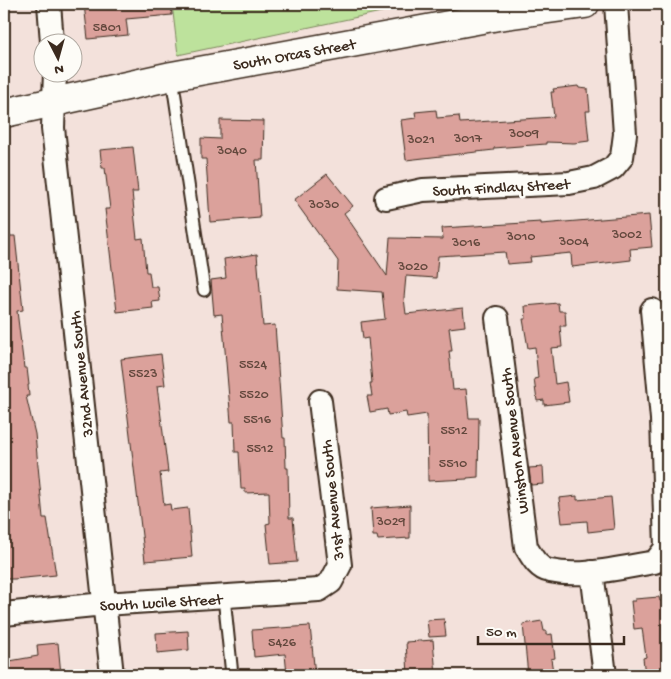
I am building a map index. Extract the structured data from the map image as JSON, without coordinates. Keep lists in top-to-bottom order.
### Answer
{
  "streets": {
    "street": [
      "South Orcas Street",
      "South Findlay Street",
      "32nd Avenue South",
      "Winston Avenue South",
      "31st Avenue South",
      "South Lucile Street"
    ]
  },
  "crossings": [
    ["South Orcas Street", "32nd Avenue South"],
    ["32nd Avenue South", "South Lucile Street"],
    ["31st Avenue South", "South Lucile Street"]
  ],
  "house_numbers": [
    "5801",
    "3009",
    "3017",
    "3021",
    "3040",
    "3030",
    "3002",
    "3010",
    "3004",
    "3016",
    "3020",
    "5524",
    "5523",
    "5520",
    "5516",
    "5512",
    "5512",
    "5510",
    "3029",
    "5426"
  ],
  "scale_bar": "50 m",
  "north": "bottom"
}
